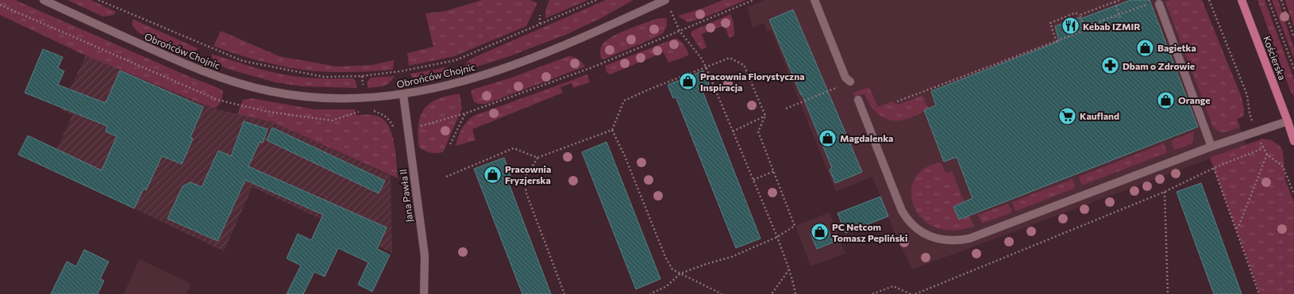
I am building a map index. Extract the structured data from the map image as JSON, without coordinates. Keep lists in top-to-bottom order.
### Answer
{
  "streets": {
    "main road": ["Kościerska"],
    "street": ["Obrońców Chojnic", "Jana Pawła II"]
  },
  "crossings": [
    ["Obrońców Chojnic", "Jana Pawła II"]
  ],
  "places": {
    "restaurant": ["Kebab IZMIR"],
    "shop": [
      "Bagietka",
      "Pracownia Florystyczna Inspiracja",
      "Orange",
      "Magdalenka",
      "Pracownia Fryzjerska",
      "PC Netcom Tomasz Pepliński"
    ],
    "pharmacy": ["Dbam o Zdrowie"],
    "supermarket": ["Kaufland"]
  }
}
